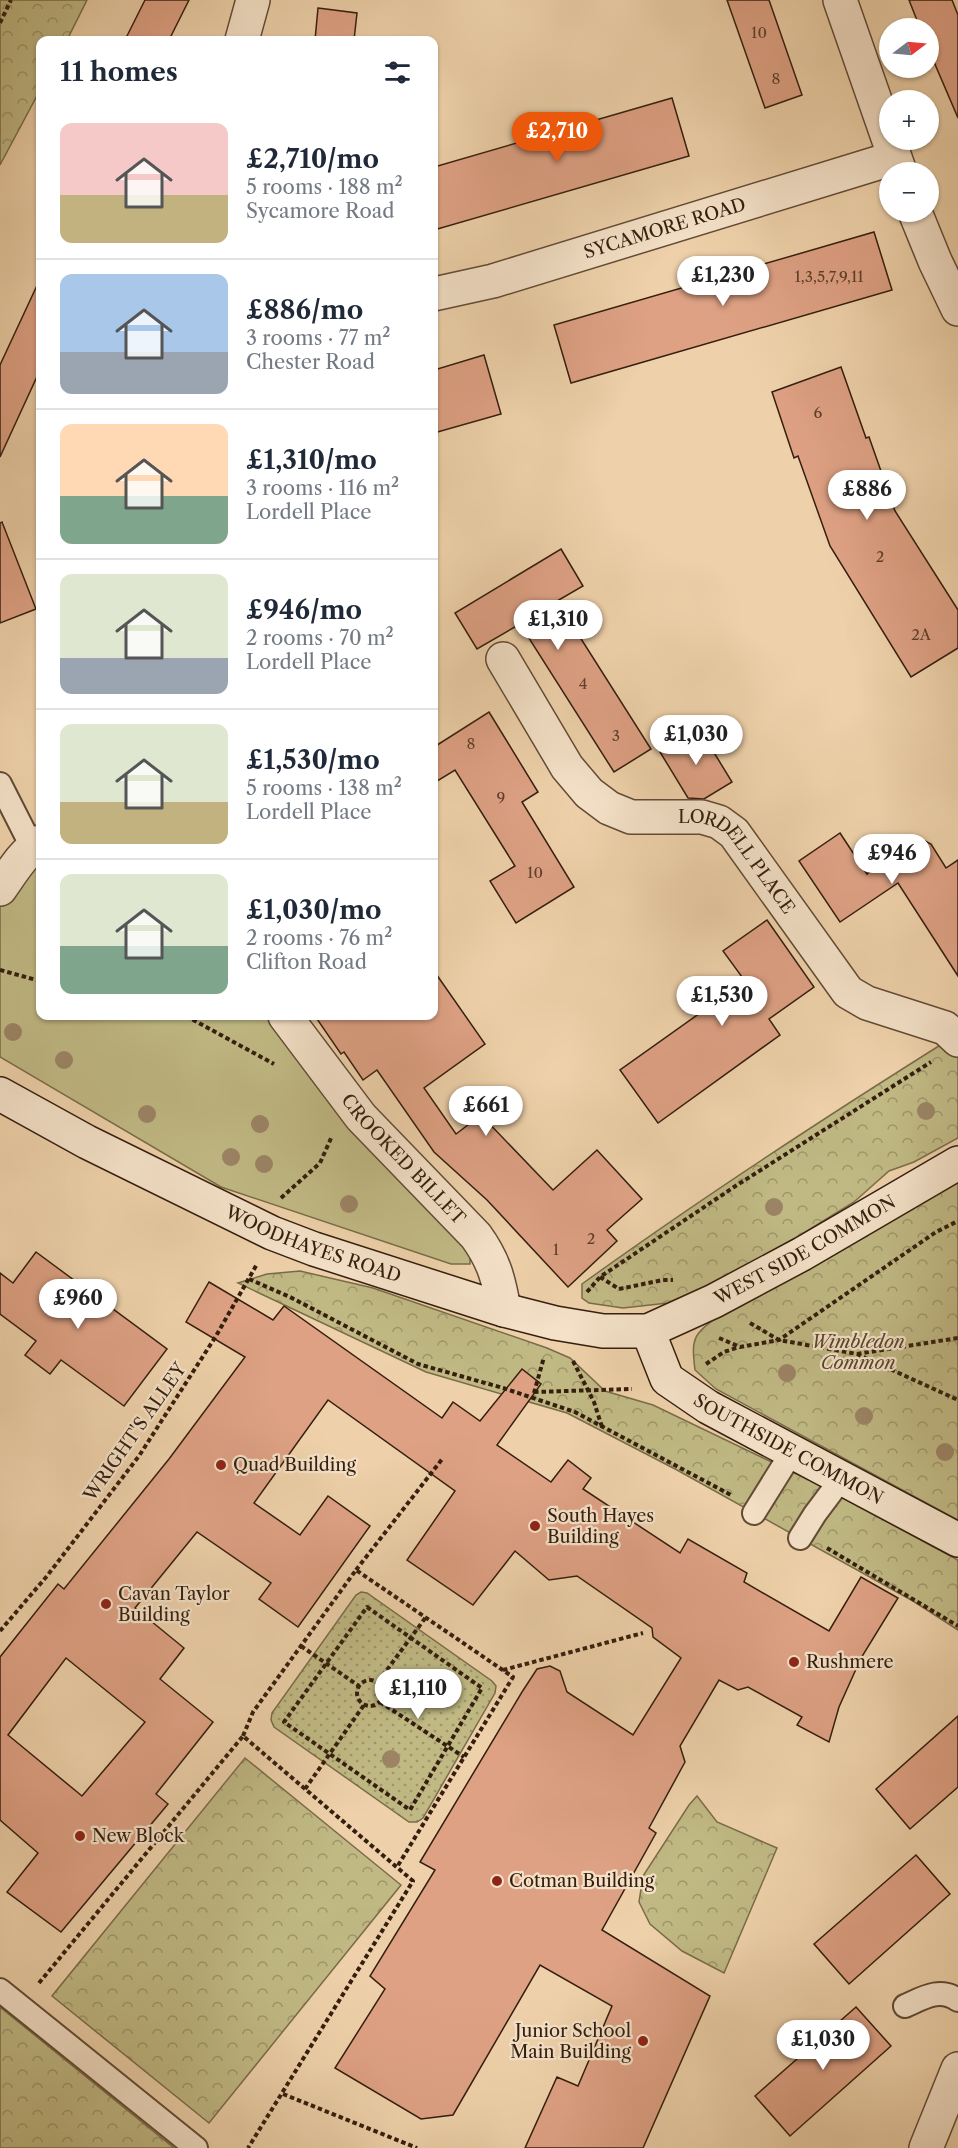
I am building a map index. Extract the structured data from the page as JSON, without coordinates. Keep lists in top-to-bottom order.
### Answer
{
  "streets": {
    "street": [
      "SYCAMORE ROAD",
      "LORDELL PLACE",
      "CROOKED BILLET",
      "WOODHAYES ROAD",
      "WEST SIDE COMMON",
      "SOUTHSIDE COMMON"
    ],
    "path": ["WRIGHT'S ALLEY"]
  },
  "crossings": [
    ["CROOKED BILLET", "WOODHAYES ROAD"],
    ["CROOKED BILLET", "WRIGHT'S ALLEY"],
    ["WOODHAYES ROAD", "WEST SIDE COMMON"],
    ["WOODHAYES ROAD", "WRIGHT'S ALLEY"]
  ],
  "parks": ["Wimbledon Common"],
  "places": [
    "Quad Building",
    "South Hayes Building",
    "Cavan Taylor Building",
    "Rushmere",
    "New Block",
    "Cotman Building",
    "Junior School Main Building"
  ],
  "house_numbers": [
    "10",
    "8",
    "1,3,5,7,9,11",
    "6",
    "2",
    "2A",
    "4",
    "3",
    "8",
    "9",
    "10",
    "2",
    "1"
  ],
  "north": "right",
  "page": {
    "map_buttons": ["+", "−"],
    "heading": "11 homes",
    "list": [
      {
        "name": "£2,710/mo",
        "note": "5 rooms · 188 m² · Sycamore Road"
      },
      {
        "name": "£886/mo",
        "note": "3 rooms · 77 m² · Chester Road"
      },
      {
        "name": "£1,310/mo",
        "note": "3 rooms · 116 m² · Lordell Place"
      },
      {
        "name": "£946/mo",
        "note": "2 rooms · 70 m² · Lordell Place"
      },
      {
        "name": "£1,530/mo",
        "note": "5 rooms · 138 m² · Lordell Place"
      },
      {
        "name": "£1,030/mo",
        "note": "2 rooms · 76 m² · Clifton Road"
      }
    ],
    "price": [
      "£2,710",
      "£1,230",
      "£886",
      "£1,310",
      "£1,030",
      "£946",
      "£1,530",
      "£661",
      "£960",
      "£1,110",
      "£1,030"
    ]
  }
}
